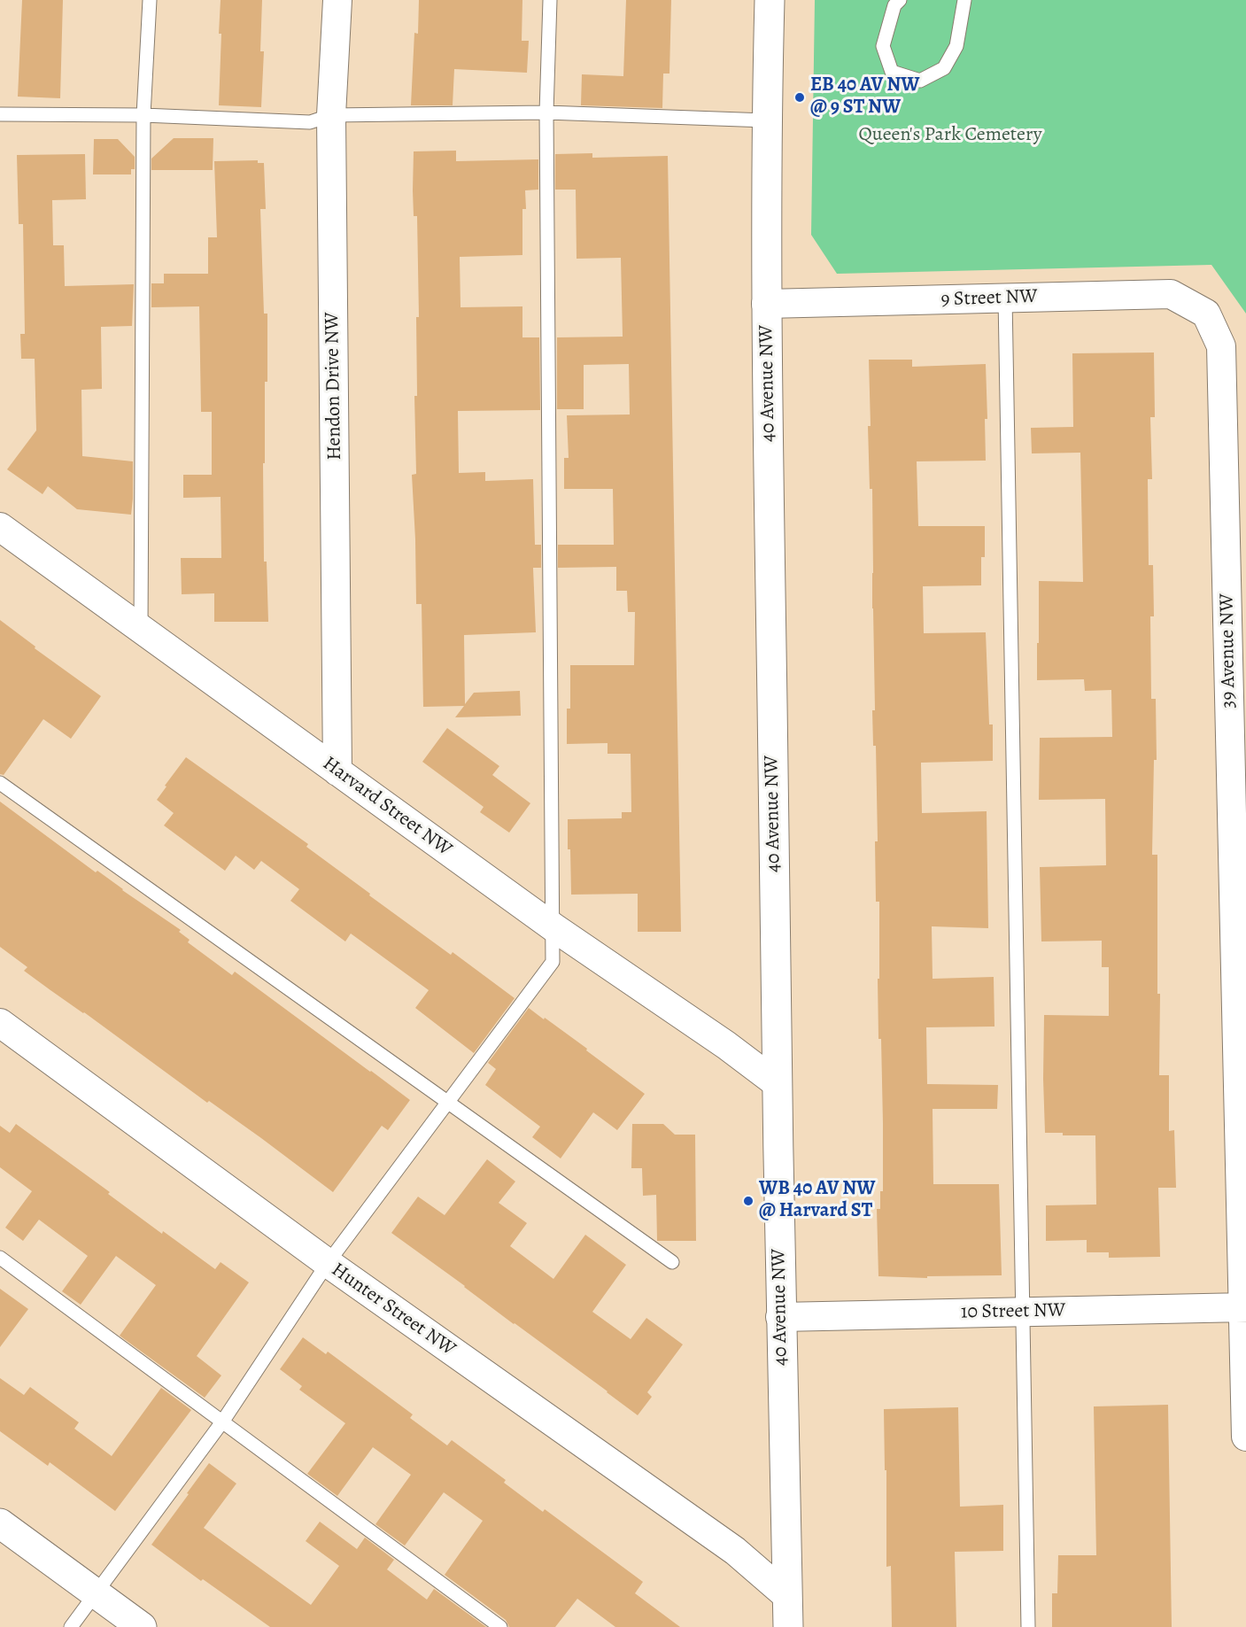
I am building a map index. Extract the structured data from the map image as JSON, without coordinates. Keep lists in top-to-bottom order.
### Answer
{
  "streets": {
    "street": [
      "9 Street NW",
      "40 Avenue NW",
      "Hendon Drive NW",
      "39 Avenue NW",
      "Harvard Street NW",
      "Hunter Street NW",
      "10 Street NW"
    ]
  },
  "crossings": [
    ["9 Street NW", "40 Avenue NW"],
    ["9 Street NW", "39 Avenue NW"],
    ["40 Avenue NW", "Harvard Street NW"],
    ["40 Avenue NW", "Hunter Street NW"],
    ["40 Avenue NW", "10 Street NW"],
    ["Hendon Drive NW", "Harvard Street NW"],
    ["39 Avenue NW", "10 Street NW"]
  ],
  "parks": ["Queen's Park Cemetery"],
  "places": ["EB 40 AV NW @ 9 ST NW", "WB 40 AV NW @ Harvard ST"]
}
